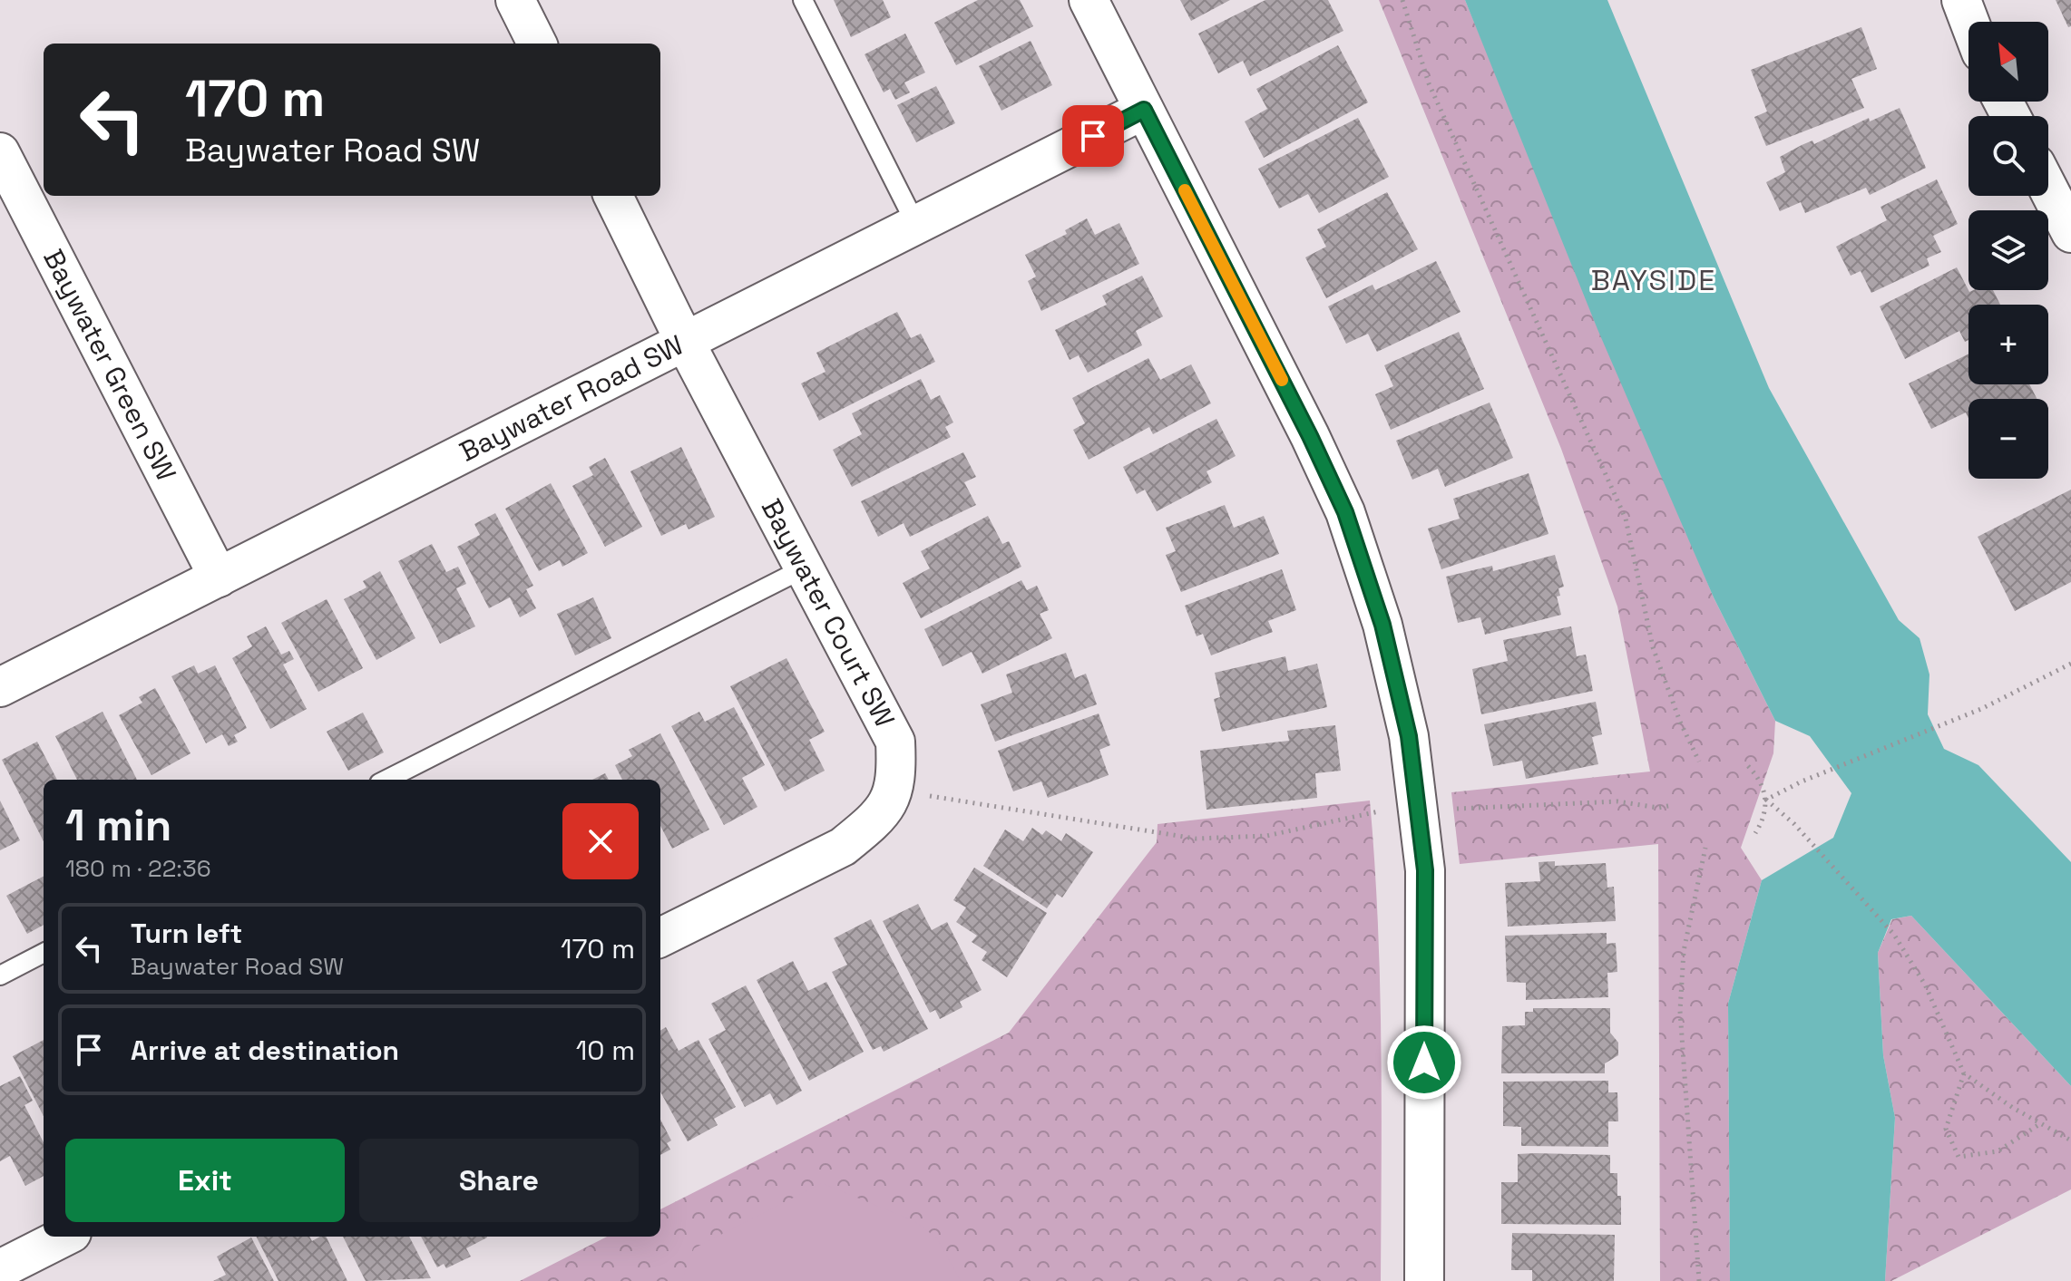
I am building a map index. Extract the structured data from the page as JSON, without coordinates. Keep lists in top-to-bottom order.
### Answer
{
  "streets": {
    "street": ["Baywater Green SW", "Baywater Road SW", "Baywater Court SW"]
  },
  "crossings": [
    ["Baywater Green SW", "Baywater Road SW"],
    ["Baywater Road SW", "Baywater Court SW"]
  ],
  "districts": ["BAYSIDE"],
  "north": "top left",
  "page": {
    "map_buttons": ["+", "−"],
    "turn": ["170 m", "Baywater Road SW"],
    "heading": ["1 min", "180 m · 22:36"],
    "list": [
      {
        "name": "Turn left",
        "note": "Baywater Road SW",
        "value": "170 m"
      },
      {
        "name": "Arrive at destination",
        "value": "10 m"
      }
    ],
    "buttons": ["Exit", "Share"]
  }
}
